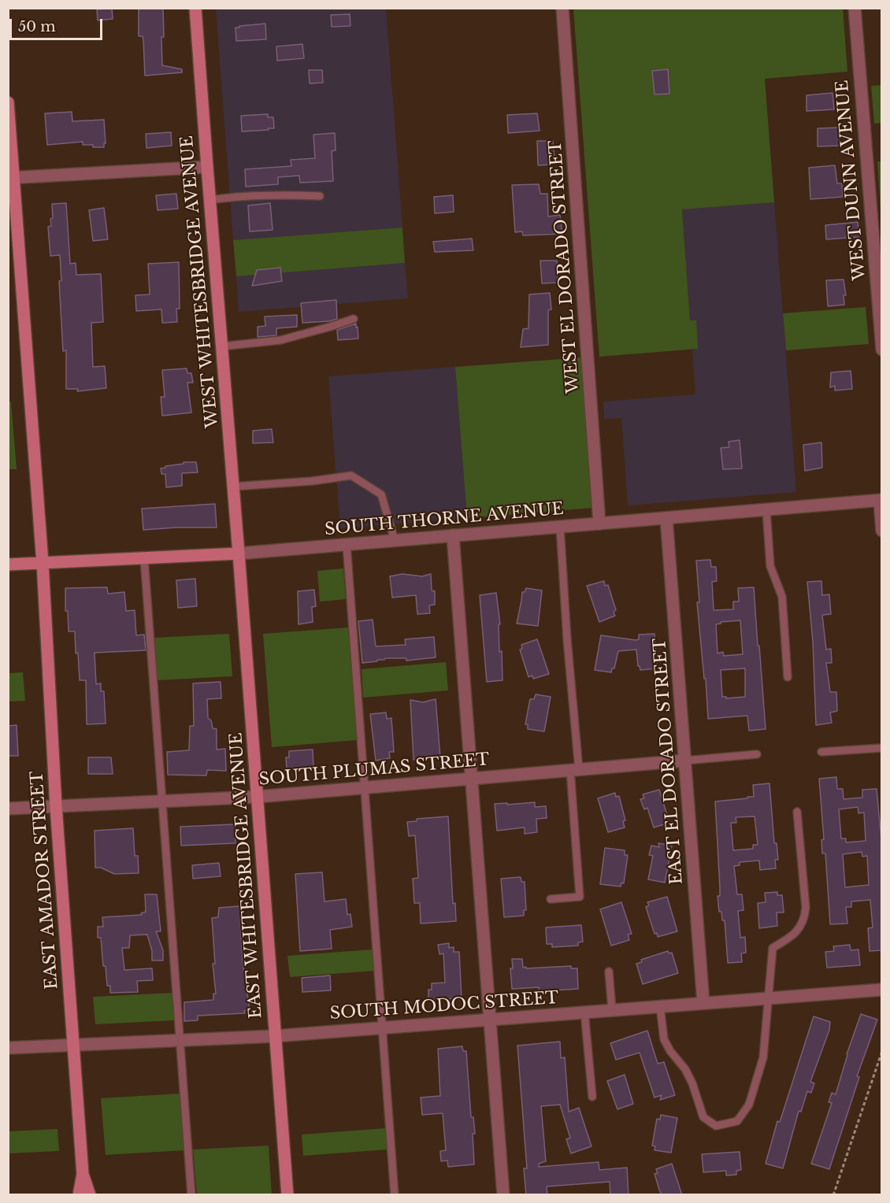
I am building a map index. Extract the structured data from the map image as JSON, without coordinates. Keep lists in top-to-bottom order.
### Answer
{
  "streets": {
    "main road": [
      "WEST WHITESBRIDGE AVENUE",
      "SOUTH THORNE AVENUE",
      "EAST WHITESBRIDGE AVENUE",
      "EAST AMADOR STREET"
    ],
    "street": [
      "WEST DUNN AVENUE",
      "WEST EL DORADO STREET",
      "EAST EL DORADO STREET",
      "SOUTH PLUMAS STREET",
      "SOUTH MODOC STREET"
    ]
  },
  "crossings": [
    ["WEST EL DORADO STREET", "SOUTH THORNE AVENUE"],
    ["WEST WHITESBRIDGE AVENUE", "SOUTH THORNE AVENUE"],
    ["WEST WHITESBRIDGE AVENUE", "EAST WHITESBRIDGE AVENUE"],
    ["SOUTH THORNE AVENUE", "EAST EL DORADO STREET"],
    ["SOUTH THORNE AVENUE", "EAST WHITESBRIDGE AVENUE"],
    ["SOUTH THORNE AVENUE", "EAST AMADOR STREET"],
    ["EAST EL DORADO STREET", "SOUTH PLUMAS STREET"],
    ["EAST EL DORADO STREET", "SOUTH MODOC STREET"],
    ["SOUTH PLUMAS STREET", "EAST WHITESBRIDGE AVENUE"],
    ["SOUTH PLUMAS STREET", "EAST AMADOR STREET"],
    ["EAST WHITESBRIDGE AVENUE", "SOUTH MODOC STREET"],
    ["EAST AMADOR STREET", "SOUTH MODOC STREET"]
  ],
  "scale_bar": "50 m"
}
